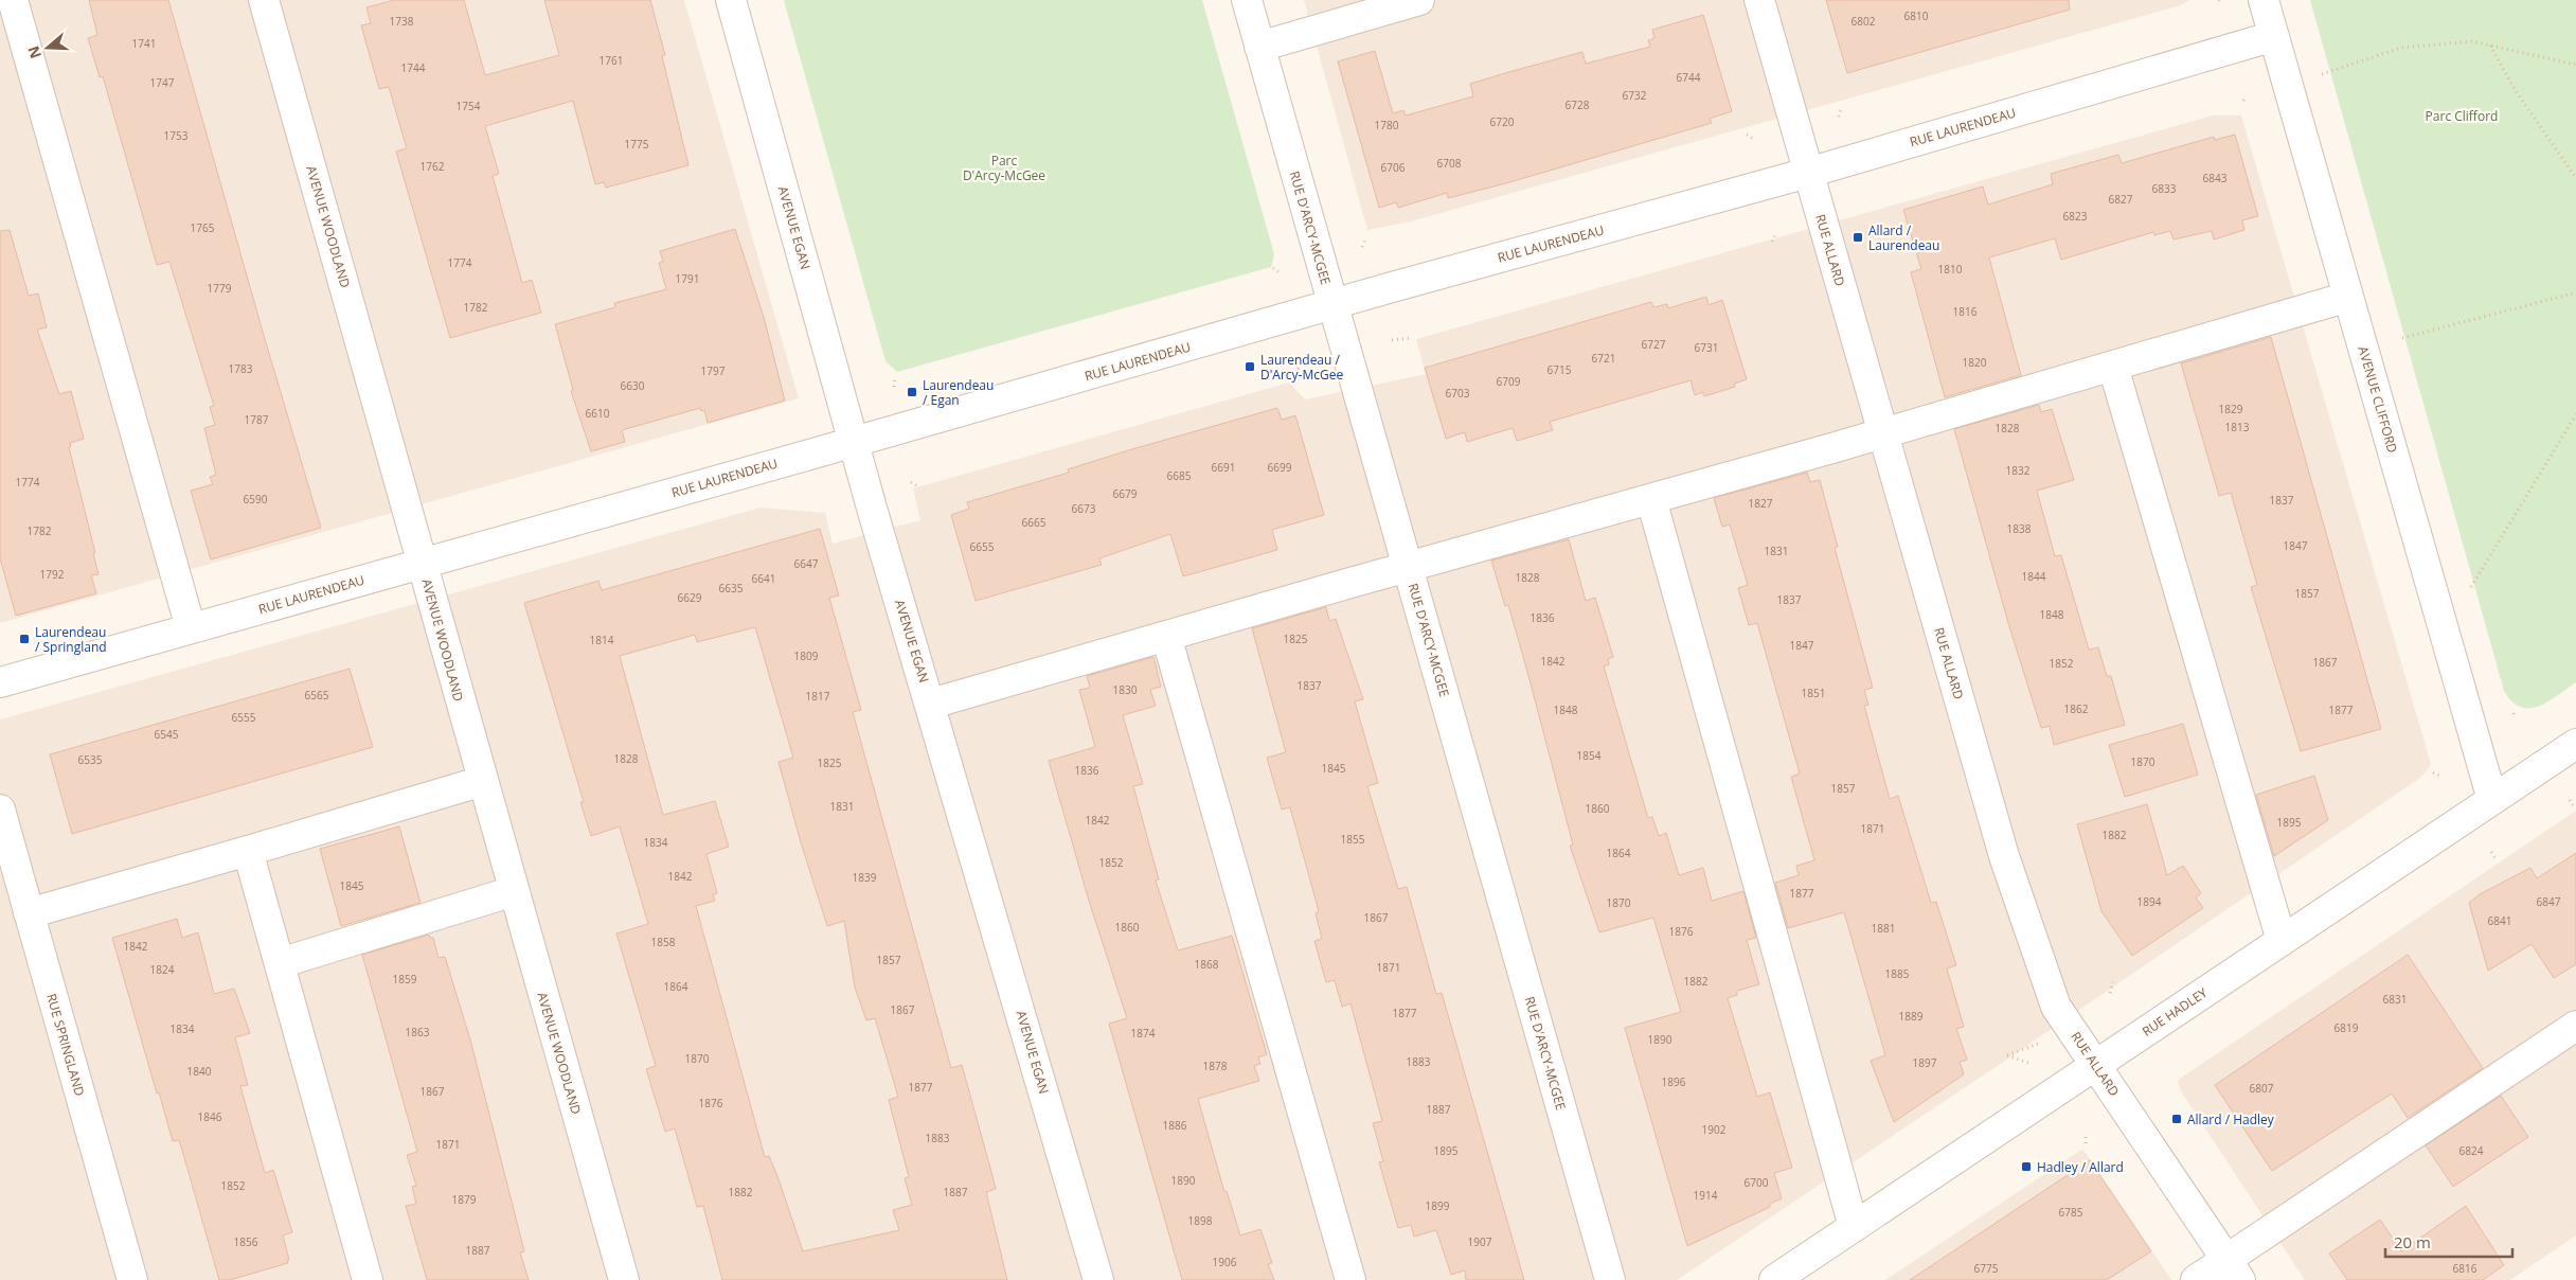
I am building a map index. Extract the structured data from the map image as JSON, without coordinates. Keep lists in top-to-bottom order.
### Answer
{
  "streets": {
    "street": [
      "RUE LAURENDEAU",
      "AVENUE WOODLAND",
      "AVENUE EGAN",
      "RUE D'ARCY-MCGEE",
      "RUE ALLARD",
      "AVENUE CLIFFORD",
      "RUE HADLEY",
      "RUE SPRINGLAND"
    ]
  },
  "crossings": [
    ["RUE LAURENDEAU", "AVENUE WOODLAND"],
    ["RUE LAURENDEAU", "AVENUE EGAN"],
    ["RUE LAURENDEAU", "RUE D'ARCY-MCGEE"],
    ["RUE LAURENDEAU", "RUE ALLARD"],
    ["RUE LAURENDEAU", "AVENUE CLIFFORD"],
    ["RUE ALLARD", "RUE HADLEY"],
    ["AVENUE CLIFFORD", "RUE HADLEY"]
  ],
  "parks": ["Parc Clifford", "Parc D'Arcy-McGee"],
  "places": {
    "transit": [
      "Allard / Laurendeau",
      "Laurendeau / D'Arcy-McGee",
      "Laurendeau / Egan",
      "Laurendeau / Springland",
      "Allard / Hadley",
      "Hadley / Allard"
    ]
  },
  "house_numbers": [
    "6810",
    "1738",
    "6802",
    "1741",
    "1761",
    "1744",
    "6744",
    "1747",
    "6732",
    "6728",
    "1754",
    "6720",
    "1780",
    "1753",
    "1775",
    "6708",
    "1762",
    "6706",
    "6843",
    "6833",
    "6827",
    "6823",
    "1765",
    "1774",
    "1810",
    "1791",
    "1779",
    "1782",
    "1816",
    "6727",
    "6731",
    "6721",
    "1820",
    "1783",
    "6715",
    "1797",
    "6709",
    "6630",
    "6703",
    "1829",
    "6610",
    "1787",
    "1813",
    "1828",
    "6691",
    "6699",
    "1832",
    "6685",
    "1774",
    "6679",
    "6590",
    "1837",
    "1827",
    "6673",
    "6665",
    "1838",
    "1782",
    "1847",
    "6655",
    "1831",
    "6647",
    "1792",
    "1844",
    "1828",
    "6641",
    "6635",
    "1857",
    "6629",
    "1837",
    "1848",
    "1836",
    "1825",
    "1814",
    "1847",
    "1809",
    "1842",
    "1867",
    "1852",
    "1837",
    "1830",
    "1851",
    "6565",
    "1817",
    "1862",
    "1848",
    "1877",
    "6555",
    "6545",
    "1854",
    "1828",
    "6535",
    "1870",
    "1825",
    "1845",
    "1836",
    "1857",
    "1831",
    "1860",
    "1842",
    "1895",
    "1871",
    "1882",
    "1855",
    "1834",
    "1864",
    "1852",
    "1842",
    "1839",
    "1845",
    "1877",
    "1894",
    "6847",
    "1870",
    "1867",
    "6841",
    "1860",
    "1881",
    "1876",
    "1858",
    "1842",
    "1857",
    "1868",
    "1871",
    "1824",
    "1885",
    "1859",
    "1882",
    "1864",
    "6831",
    "1867",
    "1877",
    "1889",
    "6819",
    "1834",
    "1863",
    "1874",
    "1890",
    "1870",
    "1883",
    "1897",
    "1878",
    "1840",
    "1896",
    "1877",
    "6807",
    "1867",
    "1876",
    "1887",
    "1846",
    "1886",
    "1902",
    "1883",
    "1871",
    "1895",
    "6824",
    "1890",
    "6700",
    "1852",
    "1882",
    "1887",
    "1914",
    "1879",
    "1899",
    "6785",
    "1898",
    "1856",
    "1907",
    "1887",
    "1906",
    "6775",
    "6816"
  ],
  "scale_bar": "20 m",
  "north": "left"
}
